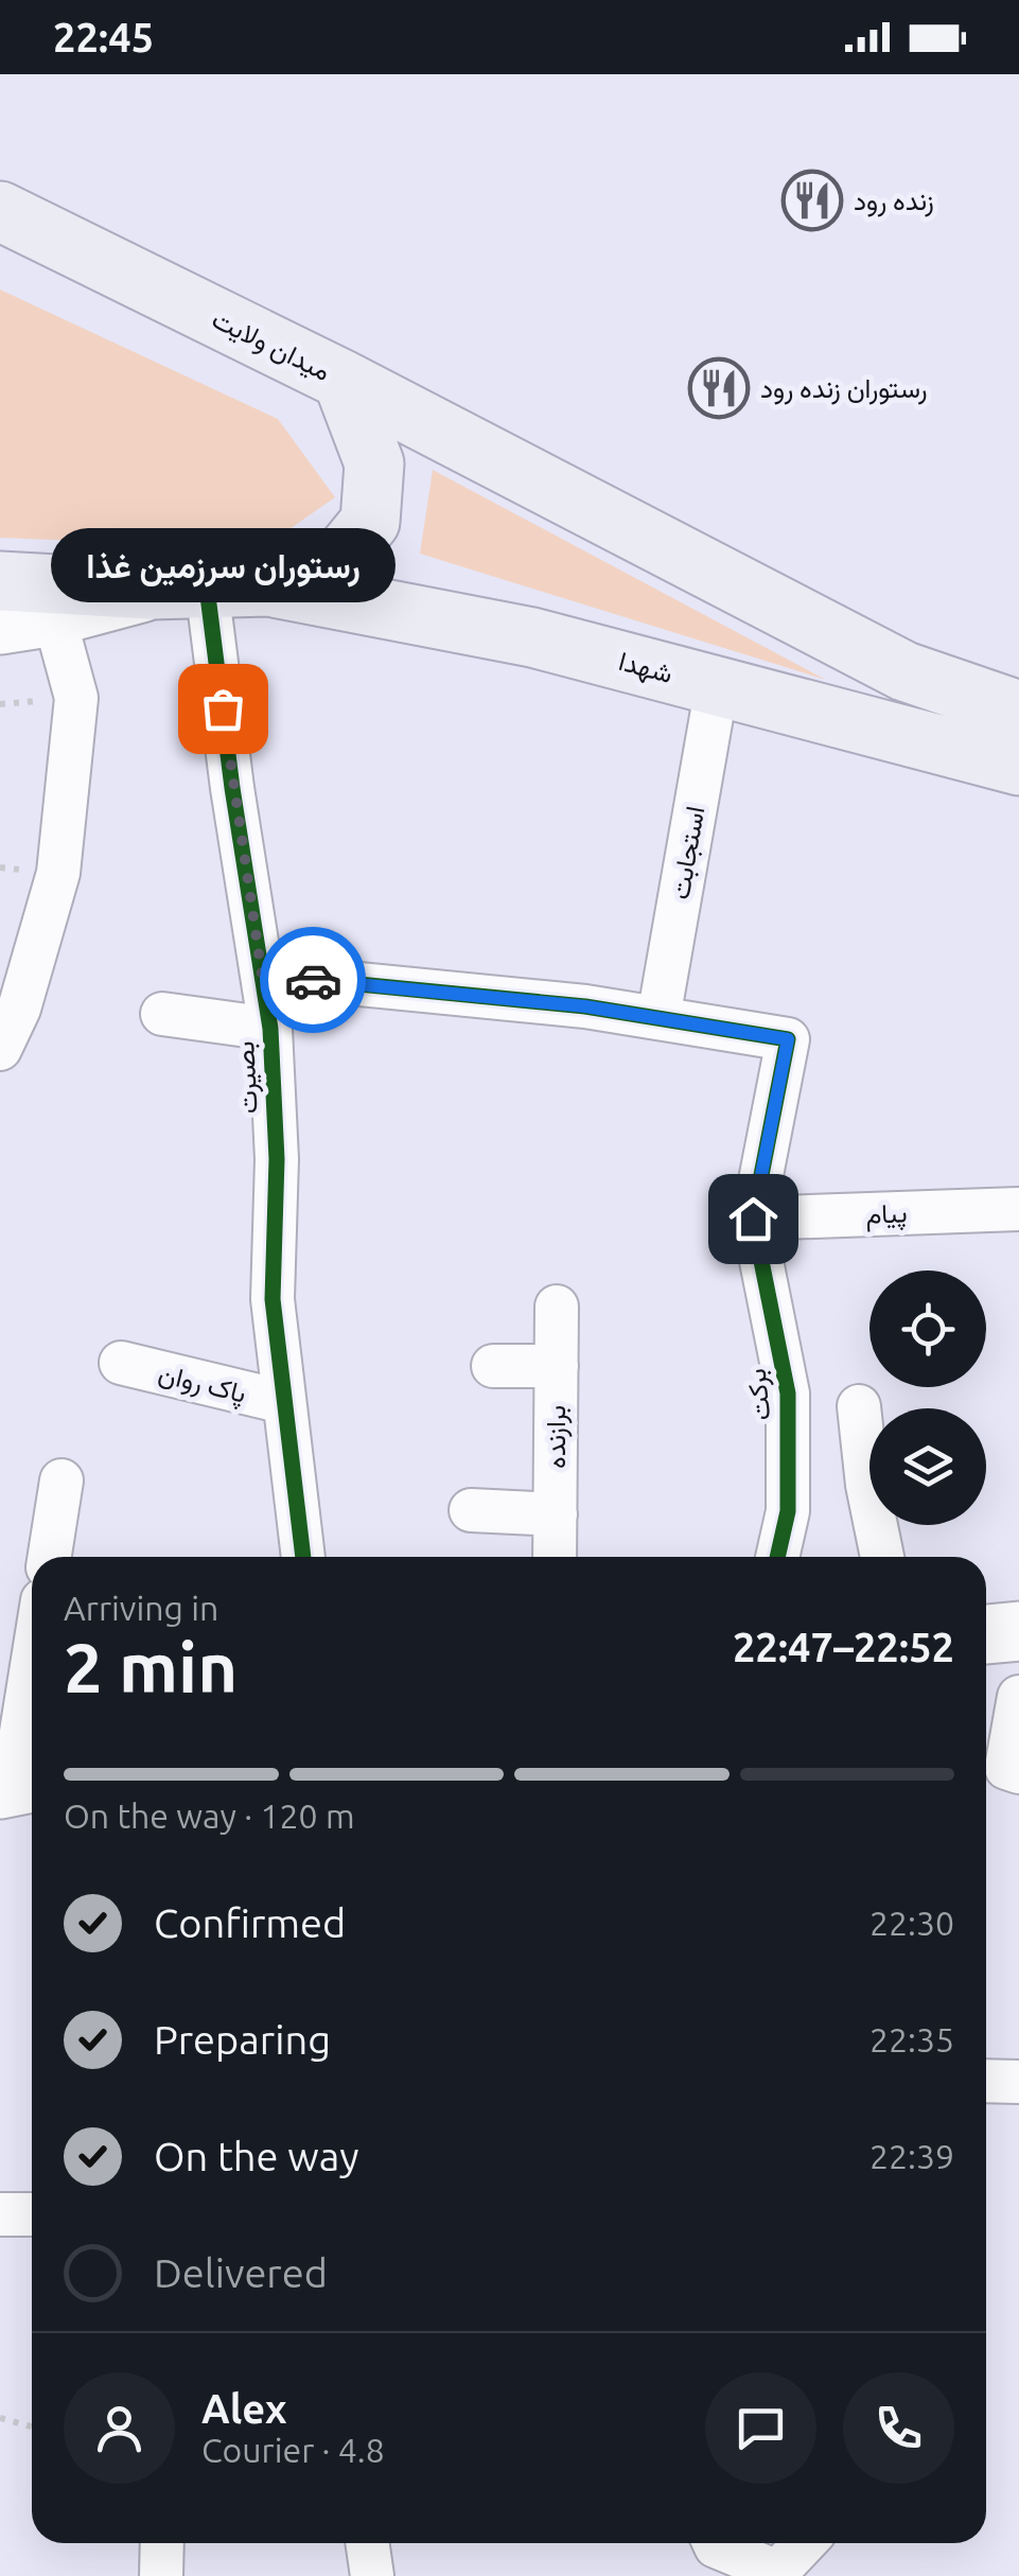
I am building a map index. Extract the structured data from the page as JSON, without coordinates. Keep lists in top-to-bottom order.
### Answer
{
  "streets": {
    "main road": ["میدان ولایت", "شهدا"],
    "street": [
      "استجابت",
      "بصیرت",
      "پیام",
      "پاک روان",
      "برکت",
      "برازنده"
    ]
  },
  "crossings": [
    ["میدان ولایت", "شهدا"],
    ["میدان ولایت", "بصیرت"],
    ["شهدا", "استجابت"],
    ["بصیرت", "پاک روان"],
    ["پیام", "برکت"]
  ],
  "places": {
    "restaurant": ["زنده رود", "رستوران زنده رود"],
    "other": ["رستوران سرزمین غذا"]
  },
  "page": {
    "status": "22:45",
    "bubble": "رستوران سرزمین غذا",
    "heading": ["2 min", "Arriving in", "22:47–22:52"],
    "panel": ["Alex", "Courier · 4.8"],
    "bar": "On the way · 120 m",
    "list": [
      ["Confirmed", "22:30"],
      ["Preparing", "22:35"],
      ["On the way", "22:39"],
      "Delivered"
    ]
  }
}
